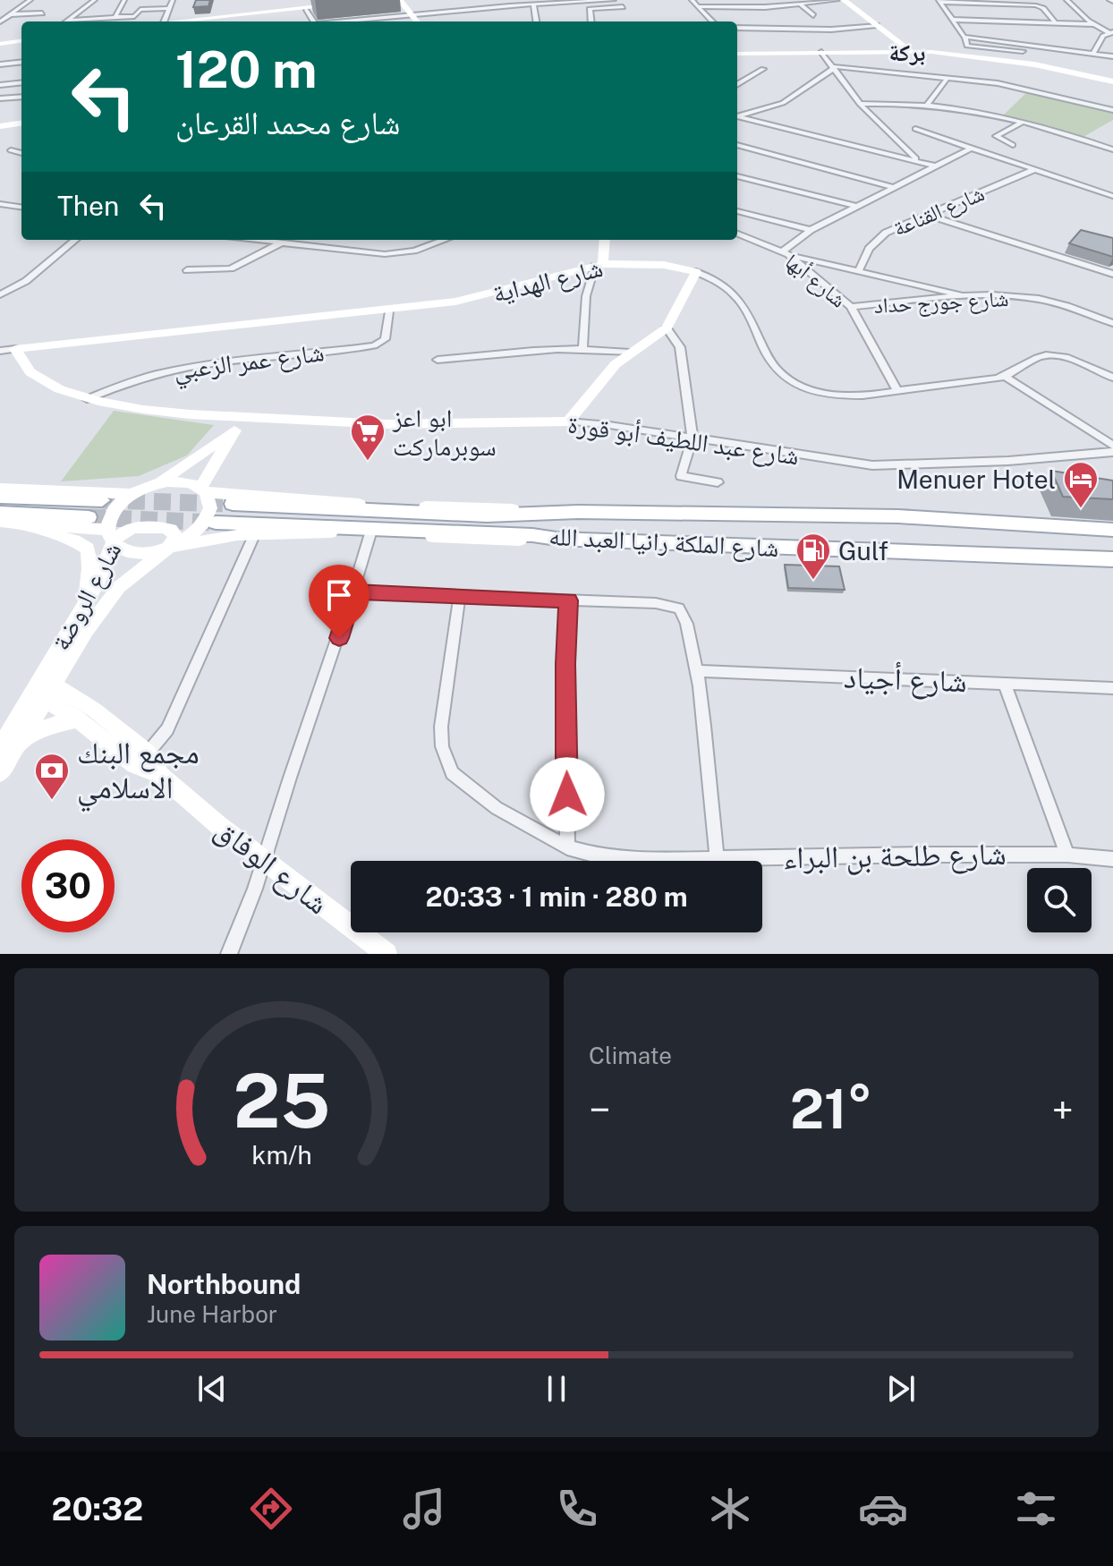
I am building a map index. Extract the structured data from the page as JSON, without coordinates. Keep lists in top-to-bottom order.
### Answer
{
  "streets": {
    "main road": ["شارع الملكة رانيا العبد الله"],
    "street": [
      "شارع القناعة",
      "شارع الهداية",
      "شارع أبها",
      "شارع جورج حداد",
      "شارع عمر الزعبي",
      "شارع عبد اللطيف أبو قورة",
      "شارع الروضة",
      "شارع أجياد",
      "شارع طلحة بن البراء",
      "شارع الوفاق"
    ]
  },
  "crossings": [
    ["شارع الهداية", "شارع أبها"],
    ["شارع الهداية", "شارع عمر الزعبي"],
    ["شارع الهداية", "شارع عبد اللطيف أبو قورة"],
    ["شارع أبها", "شارع جورج حداد"],
    ["شارع عمر الزعبي", "شارع عبد اللطيف أبو قورة"],
    ["شارع الروضة", "شارع الوفاق"]
  ],
  "districts": ["بركة"],
  "places": {
    "supermarket": ["ابو اعز سوبرماركت"],
    "hotel": ["Menuer Hotel"],
    "fuel station": ["Gulf"],
    "bank": ["مجمع البنك الاسلامي"]
  },
  "page": {
    "turn": ["120 m", "شارع محمد القرعان"],
    "then": "Then",
    "limit": "30",
    "trip": "20:33 · 1 min · 280 m",
    "tile": "Climate",
    "heat": ["−", "21°", "+"],
    "song": ["Northbound", "June Harbor"],
    "tabs": "20:32",
    "gauge": ["25", "km/h"]
  }
}
